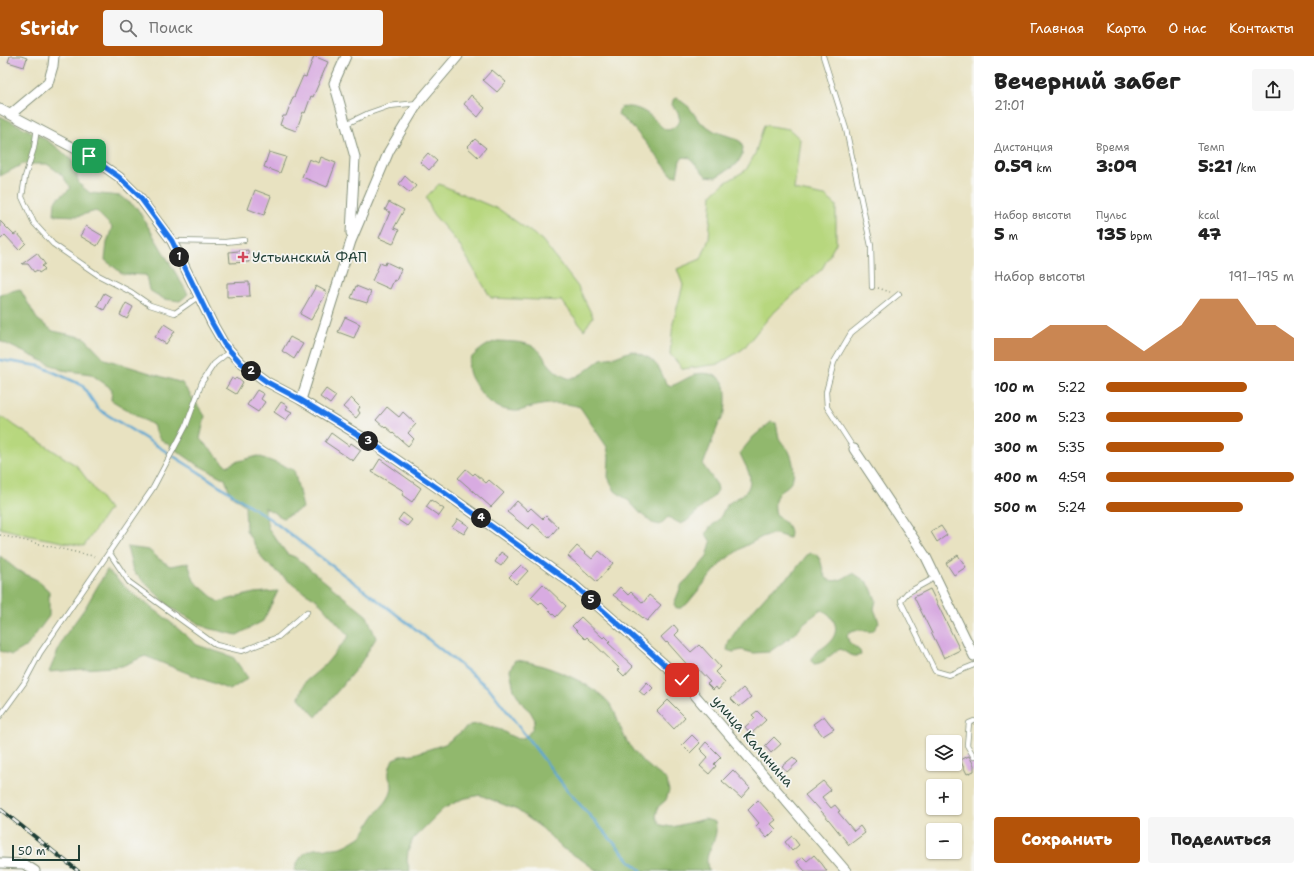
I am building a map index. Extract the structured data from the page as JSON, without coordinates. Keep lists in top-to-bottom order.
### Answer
{
  "streets": {
    "street": ["улица Калинина"]
  },
  "places": {
    "health": ["Устьинский ФАП"]
  },
  "scale_bar": "50 m",
  "page": {
    "header": "Stridr",
    "search": "Поиск",
    "nav": [
      "Главная",
      "Карта",
      "О нас",
      "Контакты"
    ],
    "heading": ["Вечерний забег", "21:01"],
    "stats": [
      ["Дистанция", "0.59 km"],
      ["Время", "3:09"],
      ["Темп", "5:21 /km"],
      ["Набор высоты", "5 m"],
      ["Пульс", "135 bpm"],
      ["kcal", "47"]
    ],
    "pins": [
      "1",
      "2",
      "3",
      "4",
      "5"
    ],
    "chart": ["Набор высоты", "191–195 m"],
    "list": [
      {
        "name": "100 m",
        "note": "5:22"
      },
      {
        "name": "200 m",
        "note": "5:23"
      },
      {
        "name": "300 m",
        "note": "5:35"
      },
      {
        "name": "400 m",
        "note": "4:59"
      },
      {
        "name": "500 m",
        "note": "5:24"
      }
    ],
    "map_buttons": ["+", "−"],
    "buttons": ["Сохранить", "Поделиться"],
    "scale": "50 m"
  }
}
